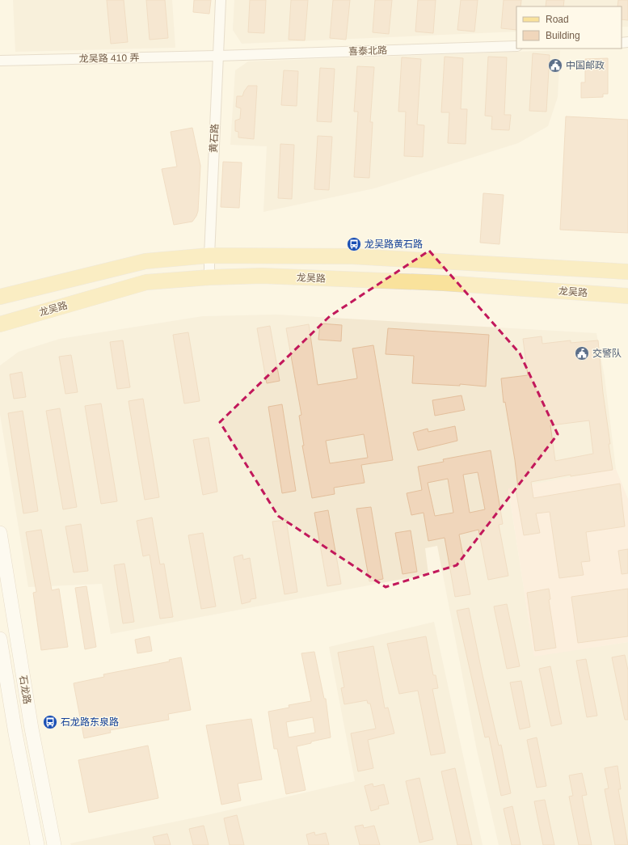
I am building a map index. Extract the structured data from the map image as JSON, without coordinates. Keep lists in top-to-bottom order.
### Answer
{
  "streets": {
    "main road": ["龙吴路", "石龙路"],
    "street": ["喜泰北路", "龙吴路 410 弄", "黄石路"]
  },
  "crossings": [
    ["喜泰北路", "龙吴路 410 弄"],
    ["喜泰北路", "黄石路"],
    ["龙吴路 410 弄", "黄石路"],
    ["黄石路", "龙吴路"]
  ],
  "places": {
    "public building": ["中国邮政", "交警队"],
    "bus stop": ["龙吴路黄石路", "石龙路东泉路"]
  },
  "legend": ["Road", "Building"]
}
